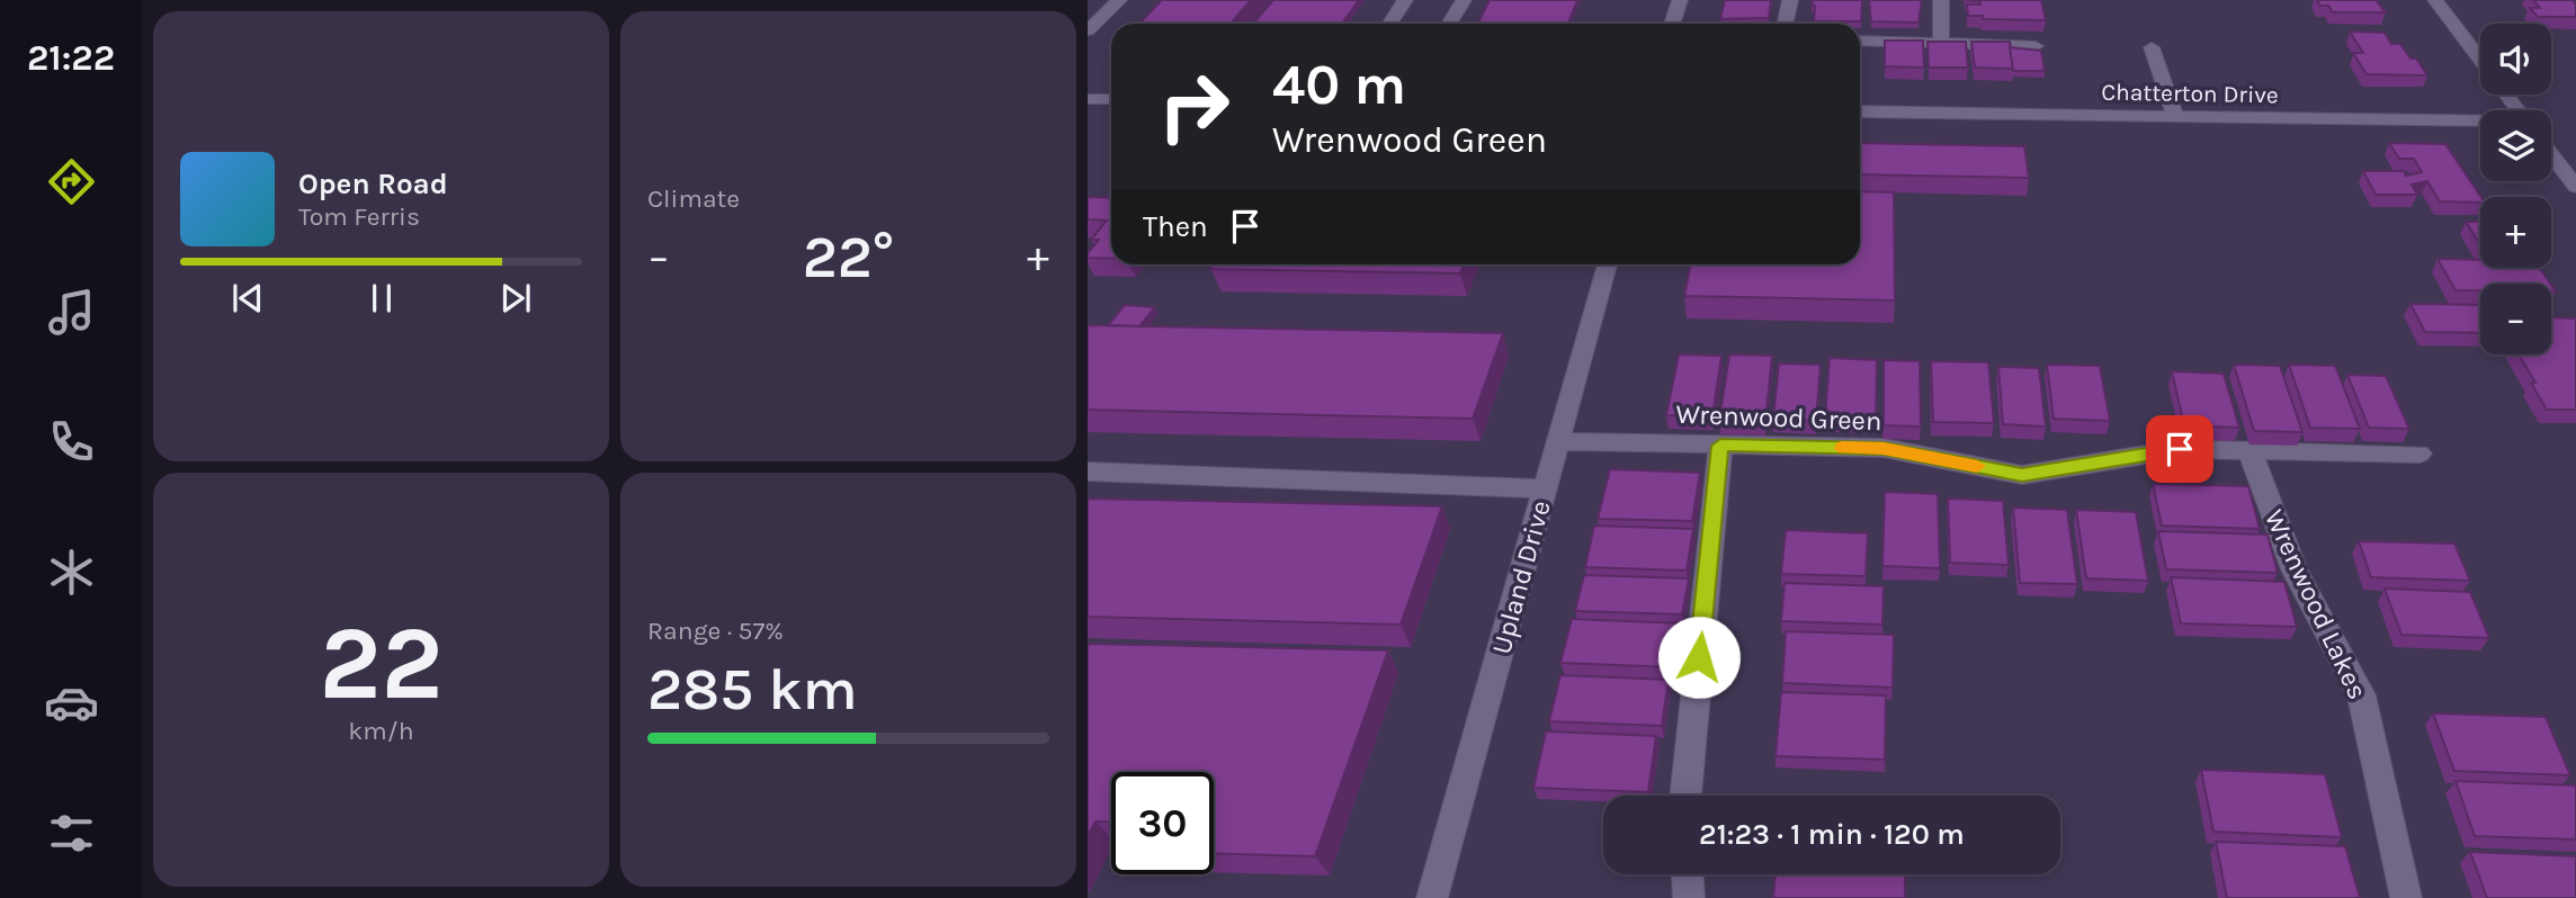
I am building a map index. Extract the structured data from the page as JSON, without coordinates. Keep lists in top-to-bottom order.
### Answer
{
  "streets": {
    "street": [
      "Chatterton Drive",
      "Wrenwood Green",
      "Upland Drive",
      "Wrenwood Lakes"
    ]
  },
  "crossings": [
    ["Wrenwood Green", "Upland Drive"],
    ["Wrenwood Green", "Wrenwood Lakes"]
  ],
  "page": {
    "tabs": "21:22",
    "tile": [
      "Climate",
      ["22", "km/h"],
      ["Range · 57%", "285 km"]
    ],
    "map_buttons": ["+", "−"],
    "turn": ["40 m", "Wrenwood Green"],
    "song": ["Open Road", "Tom Ferris"],
    "then": "Then",
    "heat": ["−", "22°", "+"],
    "limit": "30",
    "trip": "21:23 · 1 min · 120 m"
  }
}
